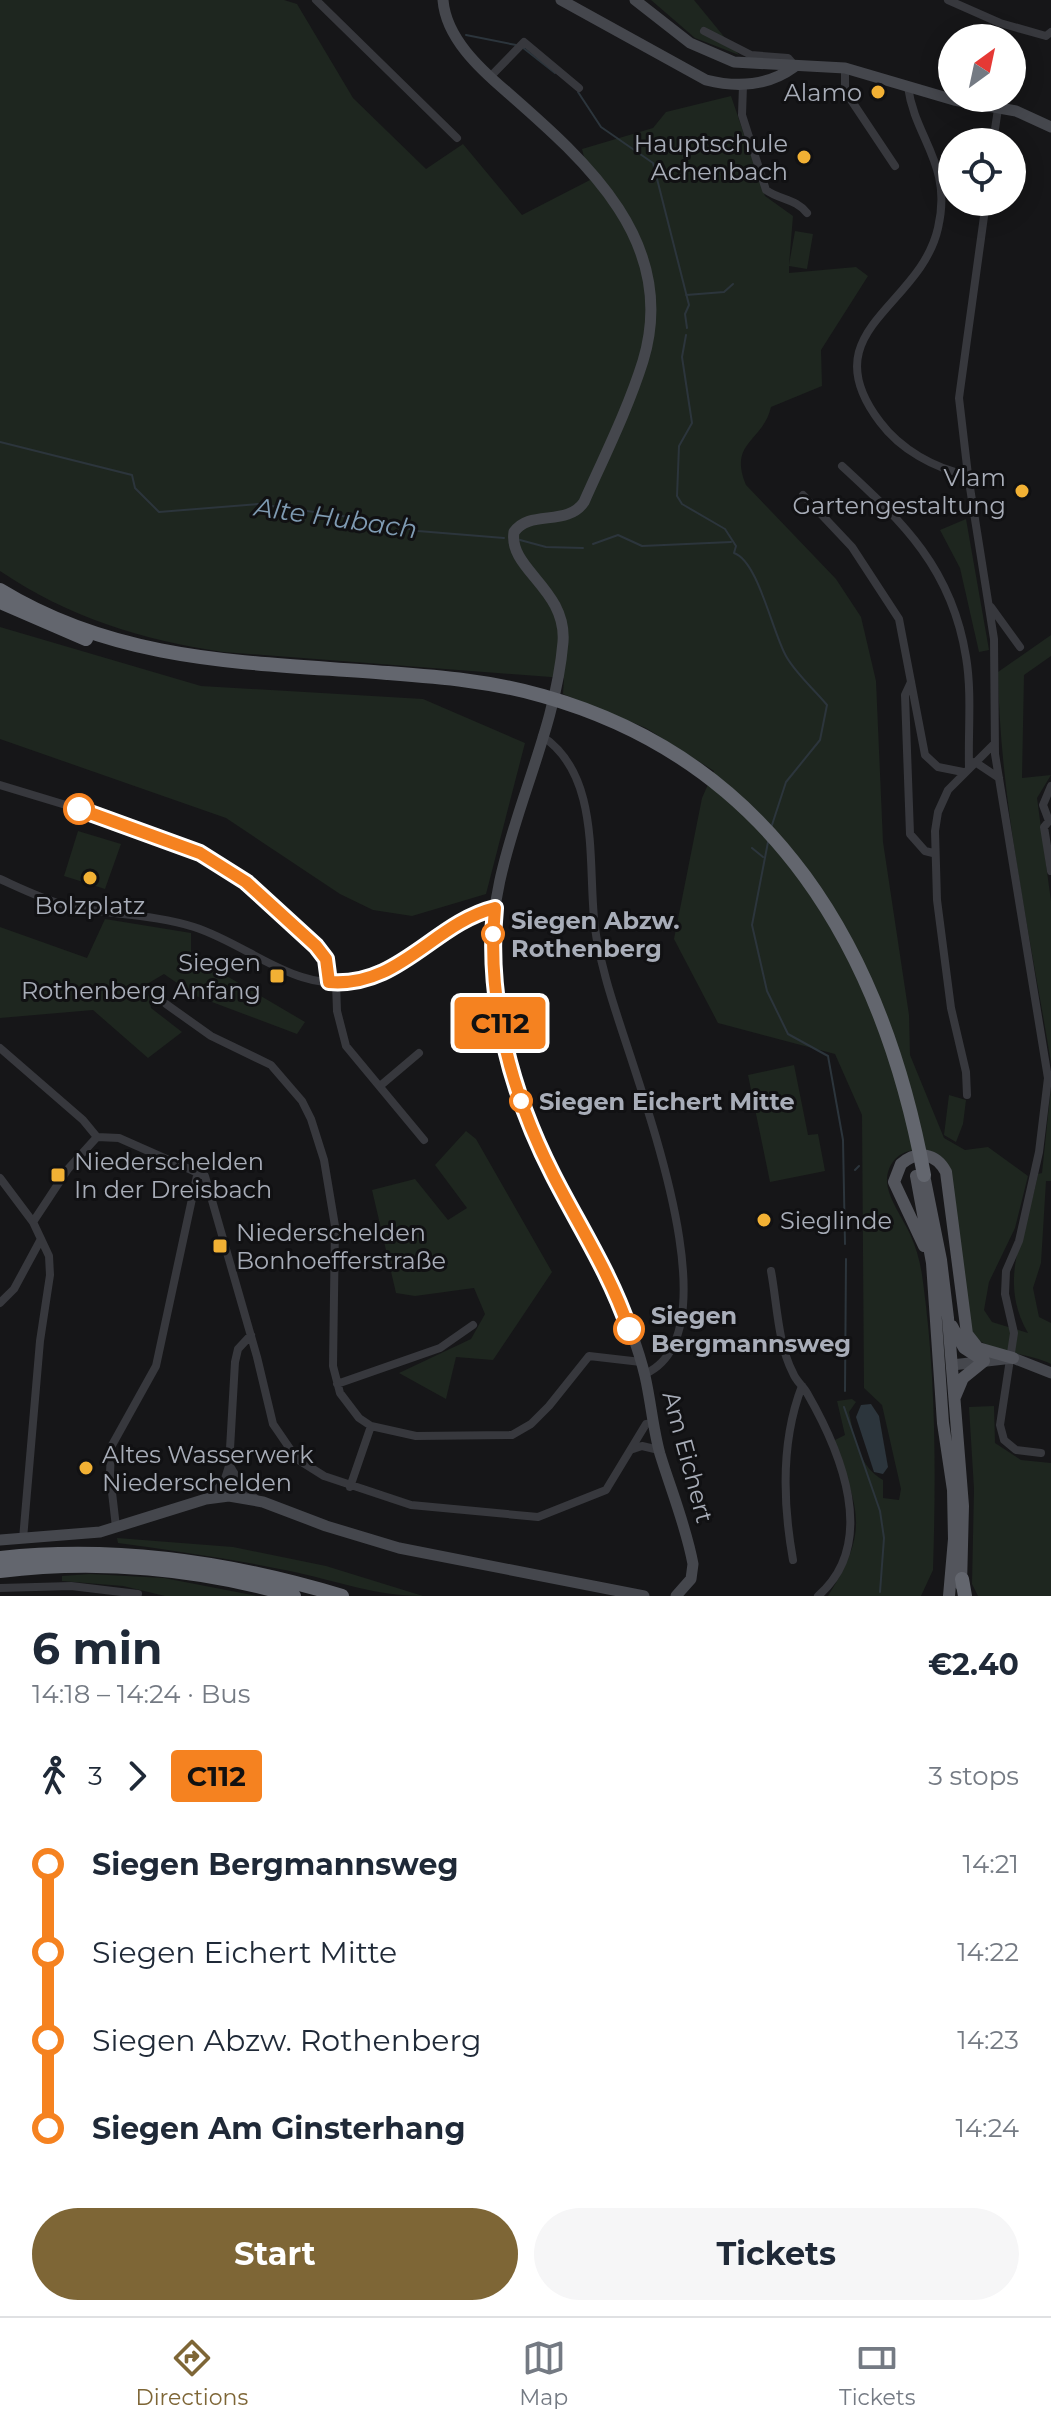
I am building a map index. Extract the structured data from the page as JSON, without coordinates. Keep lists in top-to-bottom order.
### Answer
{
  "streets": {
    "street": ["Am Eichert"]
  },
  "water": ["Alte Hubach"],
  "places": {
    "other": [
      "Alamo",
      "Hauptschule Achenbach",
      "Vlam Gartengestaltung",
      "Bolzplatz",
      "Siegen Abzw. Rothenberg",
      "Siegen Eichert Mitte",
      "Sieglinde",
      "Siegen Bergmannsweg",
      "Altes Wasserwerk Niederschelden"
    ],
    "transit": ["Siegen Rothenberg Anfang", "Niederschelden In der Dreisbach", "Niederschelden Bonhoefferstraße"]
  },
  "lines": ["bus line C112"],
  "north": "top right",
  "page": {
    "on_map": "C112",
    "heading": ["6 min", "14:18 – 14:24 · Bus", "€2.40"],
    "legs": ["3", "C112", "3 stops"],
    "list": [
      {
        "name": "Siegen Bergmannsweg",
        "value": "14:21"
      },
      {
        "name": "Siegen Eichert Mitte",
        "value": "14:22"
      },
      {
        "name": "Siegen Abzw. Rothenberg",
        "value": "14:23"
      },
      {
        "name": "Siegen Am Ginsterhang",
        "value": "14:24"
      }
    ],
    "buttons": ["Start", "Tickets"],
    "tabs": ["Directions", "Map", "Tickets"]
  }
}
